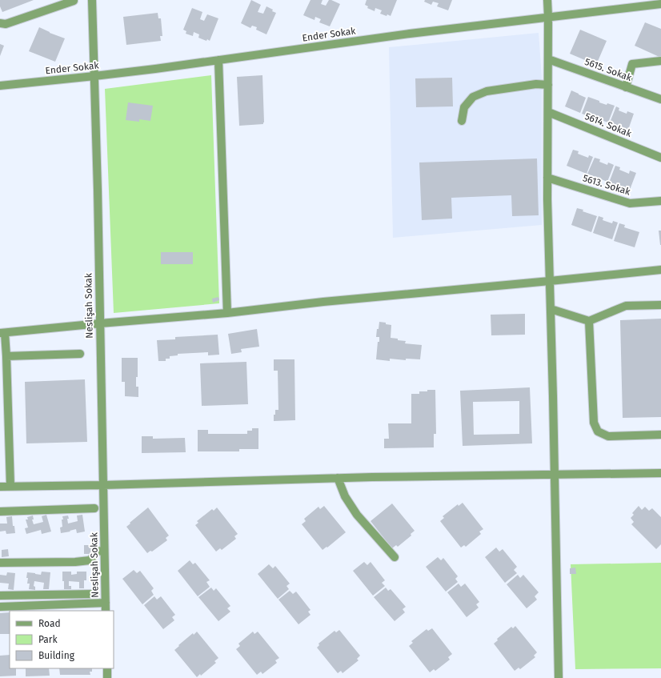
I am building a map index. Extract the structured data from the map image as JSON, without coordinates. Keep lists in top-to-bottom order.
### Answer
{
  "streets": {
    "street": [
      "Ender Sokak",
      "5615. Sokak",
      "5614. Sokak",
      "5613. Sokak",
      "Neslişah Sokak"
    ]
  },
  "crossings": [
    ["Ender Sokak", "Neslişah Sokak"]
  ],
  "legend": ["Road", "Park", "Building"]
}
